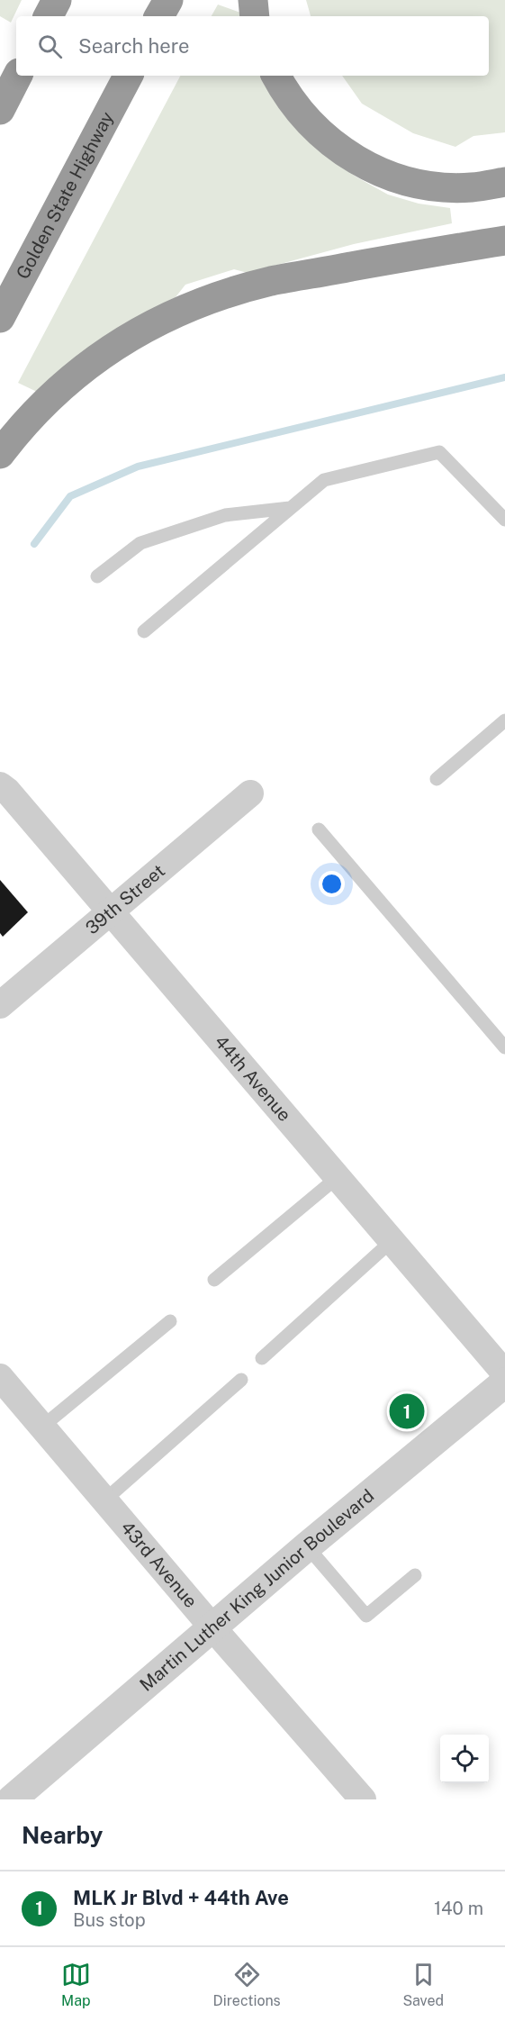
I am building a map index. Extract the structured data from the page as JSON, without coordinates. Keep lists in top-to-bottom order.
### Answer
{
  "streets": {
    "highway": ["Golden State Highway"],
    "street": [
      "39th Street",
      "44th Avenue",
      "43rd Avenue",
      "Martin Luther King Junior Boulevard"
    ]
  },
  "crossings": [
    ["39th Street", "44th Avenue"],
    ["43rd Avenue", "Martin Luther King Junior Boulevard"]
  ],
  "page": {
    "search": "Search here",
    "pins": "1",
    "heading": "Nearby",
    "list": [
      {
        "mark": "1",
        "name": "MLK Jr Blvd + 44th Ave",
        "note": "Bus stop",
        "value": "140 m"
      }
    ],
    "nav": ["Map", "Directions", "Saved"]
  }
}
